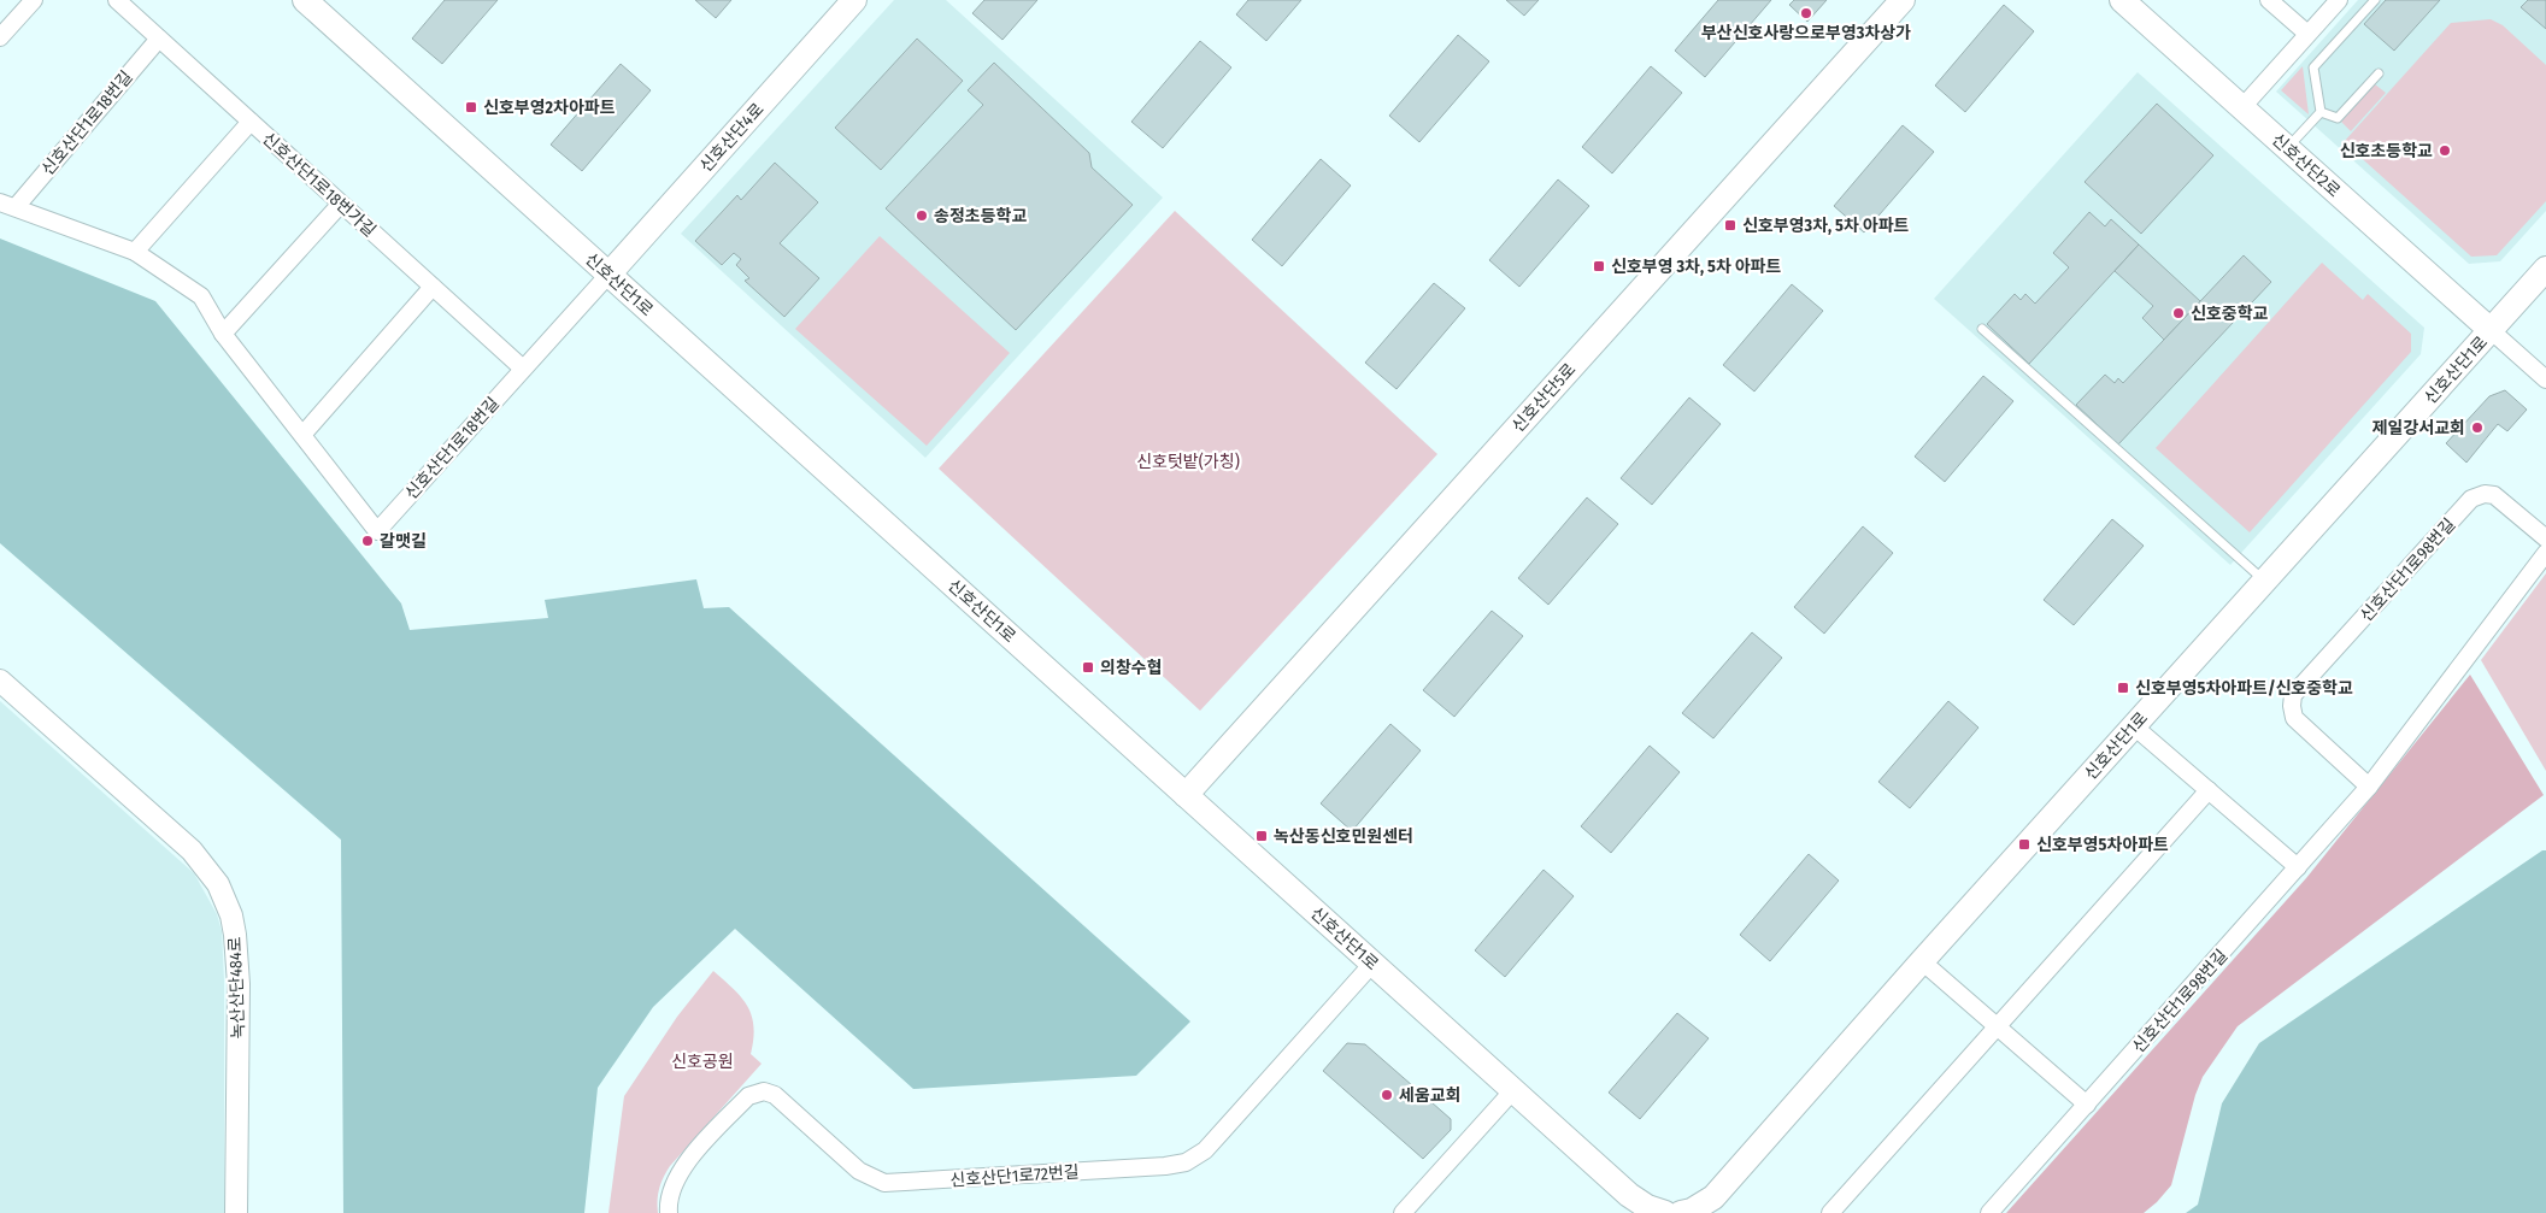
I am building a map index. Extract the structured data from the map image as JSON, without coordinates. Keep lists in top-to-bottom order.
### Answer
{
  "streets": {
    "main road": [
      "신호산단4로",
      "신호산단2로",
      "신호산단1로",
      "신호산단5로"
    ],
    "street": [
      "신호산단1로18번길",
      "신호산단1로18번가길",
      "신호산단1로98번길",
      "녹산산단484로",
      "신호산단1로72번길"
    ]
  },
  "crossings": [
    ["신호산단1로18번길", "신호산단4로"],
    ["신호산단1로18번길", "신호산단1로18번가길"],
    ["신호산단1로18번길", "신호산단1로"],
    ["신호산단4로", "신호산단1로"],
    ["신호산단2로", "신호산단1로"],
    ["신호산단1로", "신호산단5로"],
    ["신호산단1로", "신호산단1로72번길"]
  ],
  "parks": ["신호텃밭(가칭)", "신호공원"],
  "places": {
    "other": [
      "부산신호사랑으로부영3차상가",
      "신호초등학교",
      "송정초등학교",
      "신호중학교",
      "제일강서교회",
      "갈맷길",
      "세움교회"
    ],
    "transit": [
      "신호부영2차아파트",
      "신호부영3차, 5차 아파트",
      "신호부영 3차, 5차 아파트",
      "의창수협",
      "신호부영5차아파트/신호중학교",
      "녹산동신호민원센터",
      "신호부영5차아파트"
    ]
  }
}
